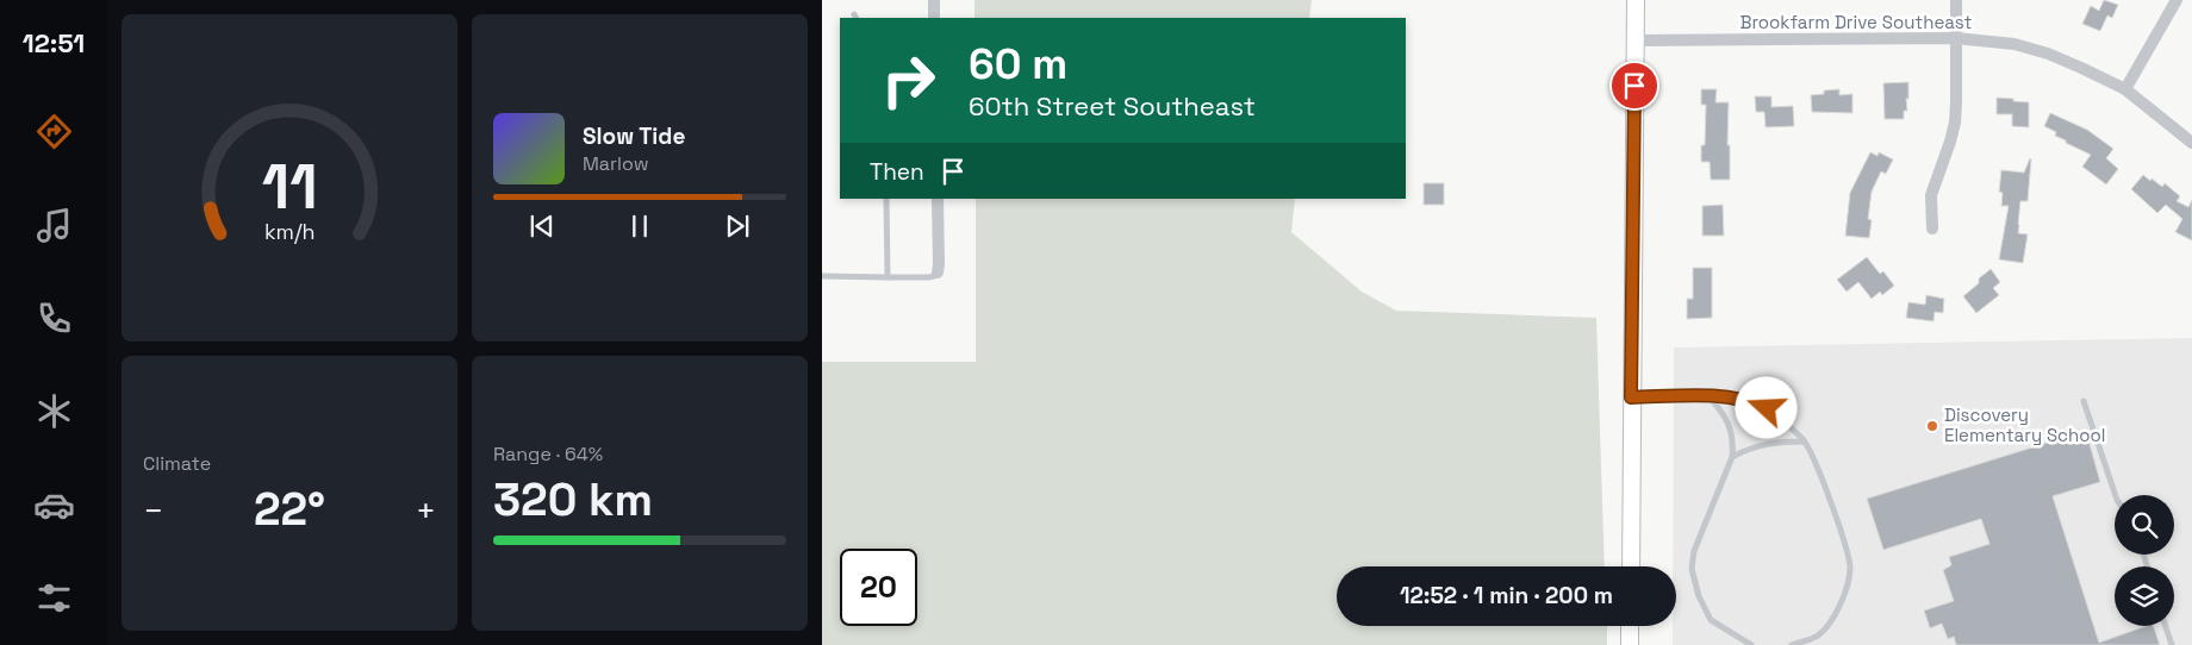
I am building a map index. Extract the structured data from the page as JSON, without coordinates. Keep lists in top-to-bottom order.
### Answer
{
  "streets": {
    "street": ["Brookfarm Drive Southeast"]
  },
  "places": ["Discovery Elementary School"],
  "page": {
    "tabs": "12:51",
    "turn": ["60 m", "60th Street Southeast"],
    "song": ["Slow Tide", "Marlow"],
    "then": "Then",
    "tile": [
      "Climate",
      ["Range · 64%", "320 km"]
    ],
    "heat": ["−", "22°", "+"],
    "limit": "20",
    "trip": "12:52 · 1 min · 200 m",
    "gauge": ["11", "km/h"]
  }
}
